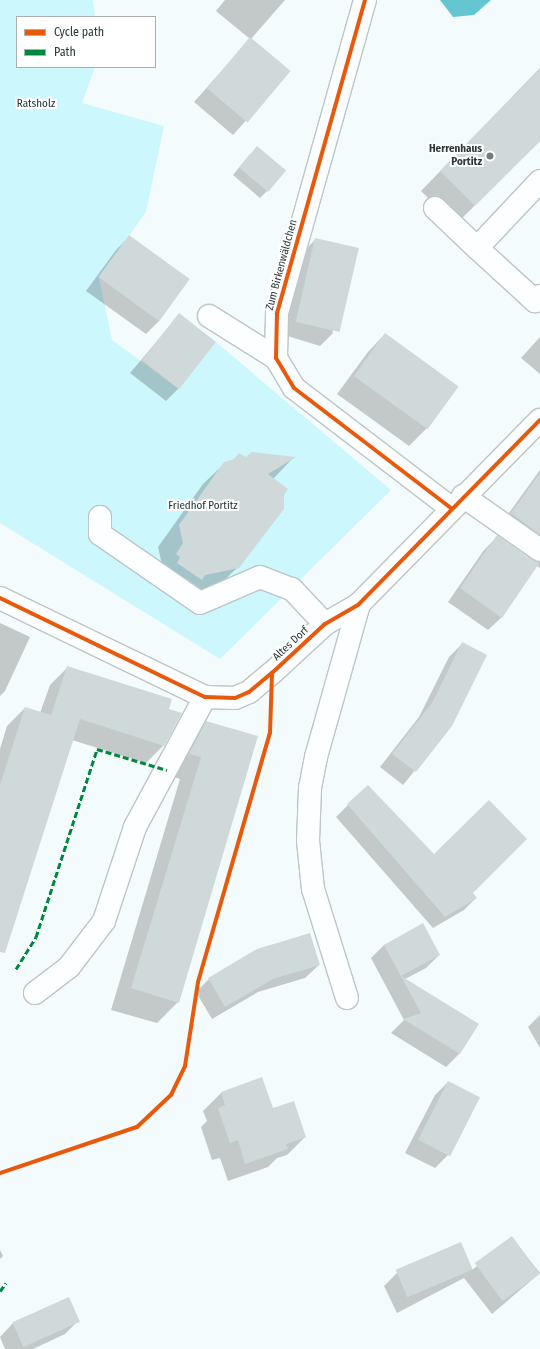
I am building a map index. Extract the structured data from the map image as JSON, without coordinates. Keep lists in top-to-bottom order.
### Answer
{
  "streets": {
    "street": ["Zum Birkenwäldchen", "Altes Dorf"]
  },
  "parks": ["Ratsholz", "Friedhof Portitz"],
  "places": ["Herrenhaus Portitz"],
  "legend": ["Cycle path", "Path"]
}
